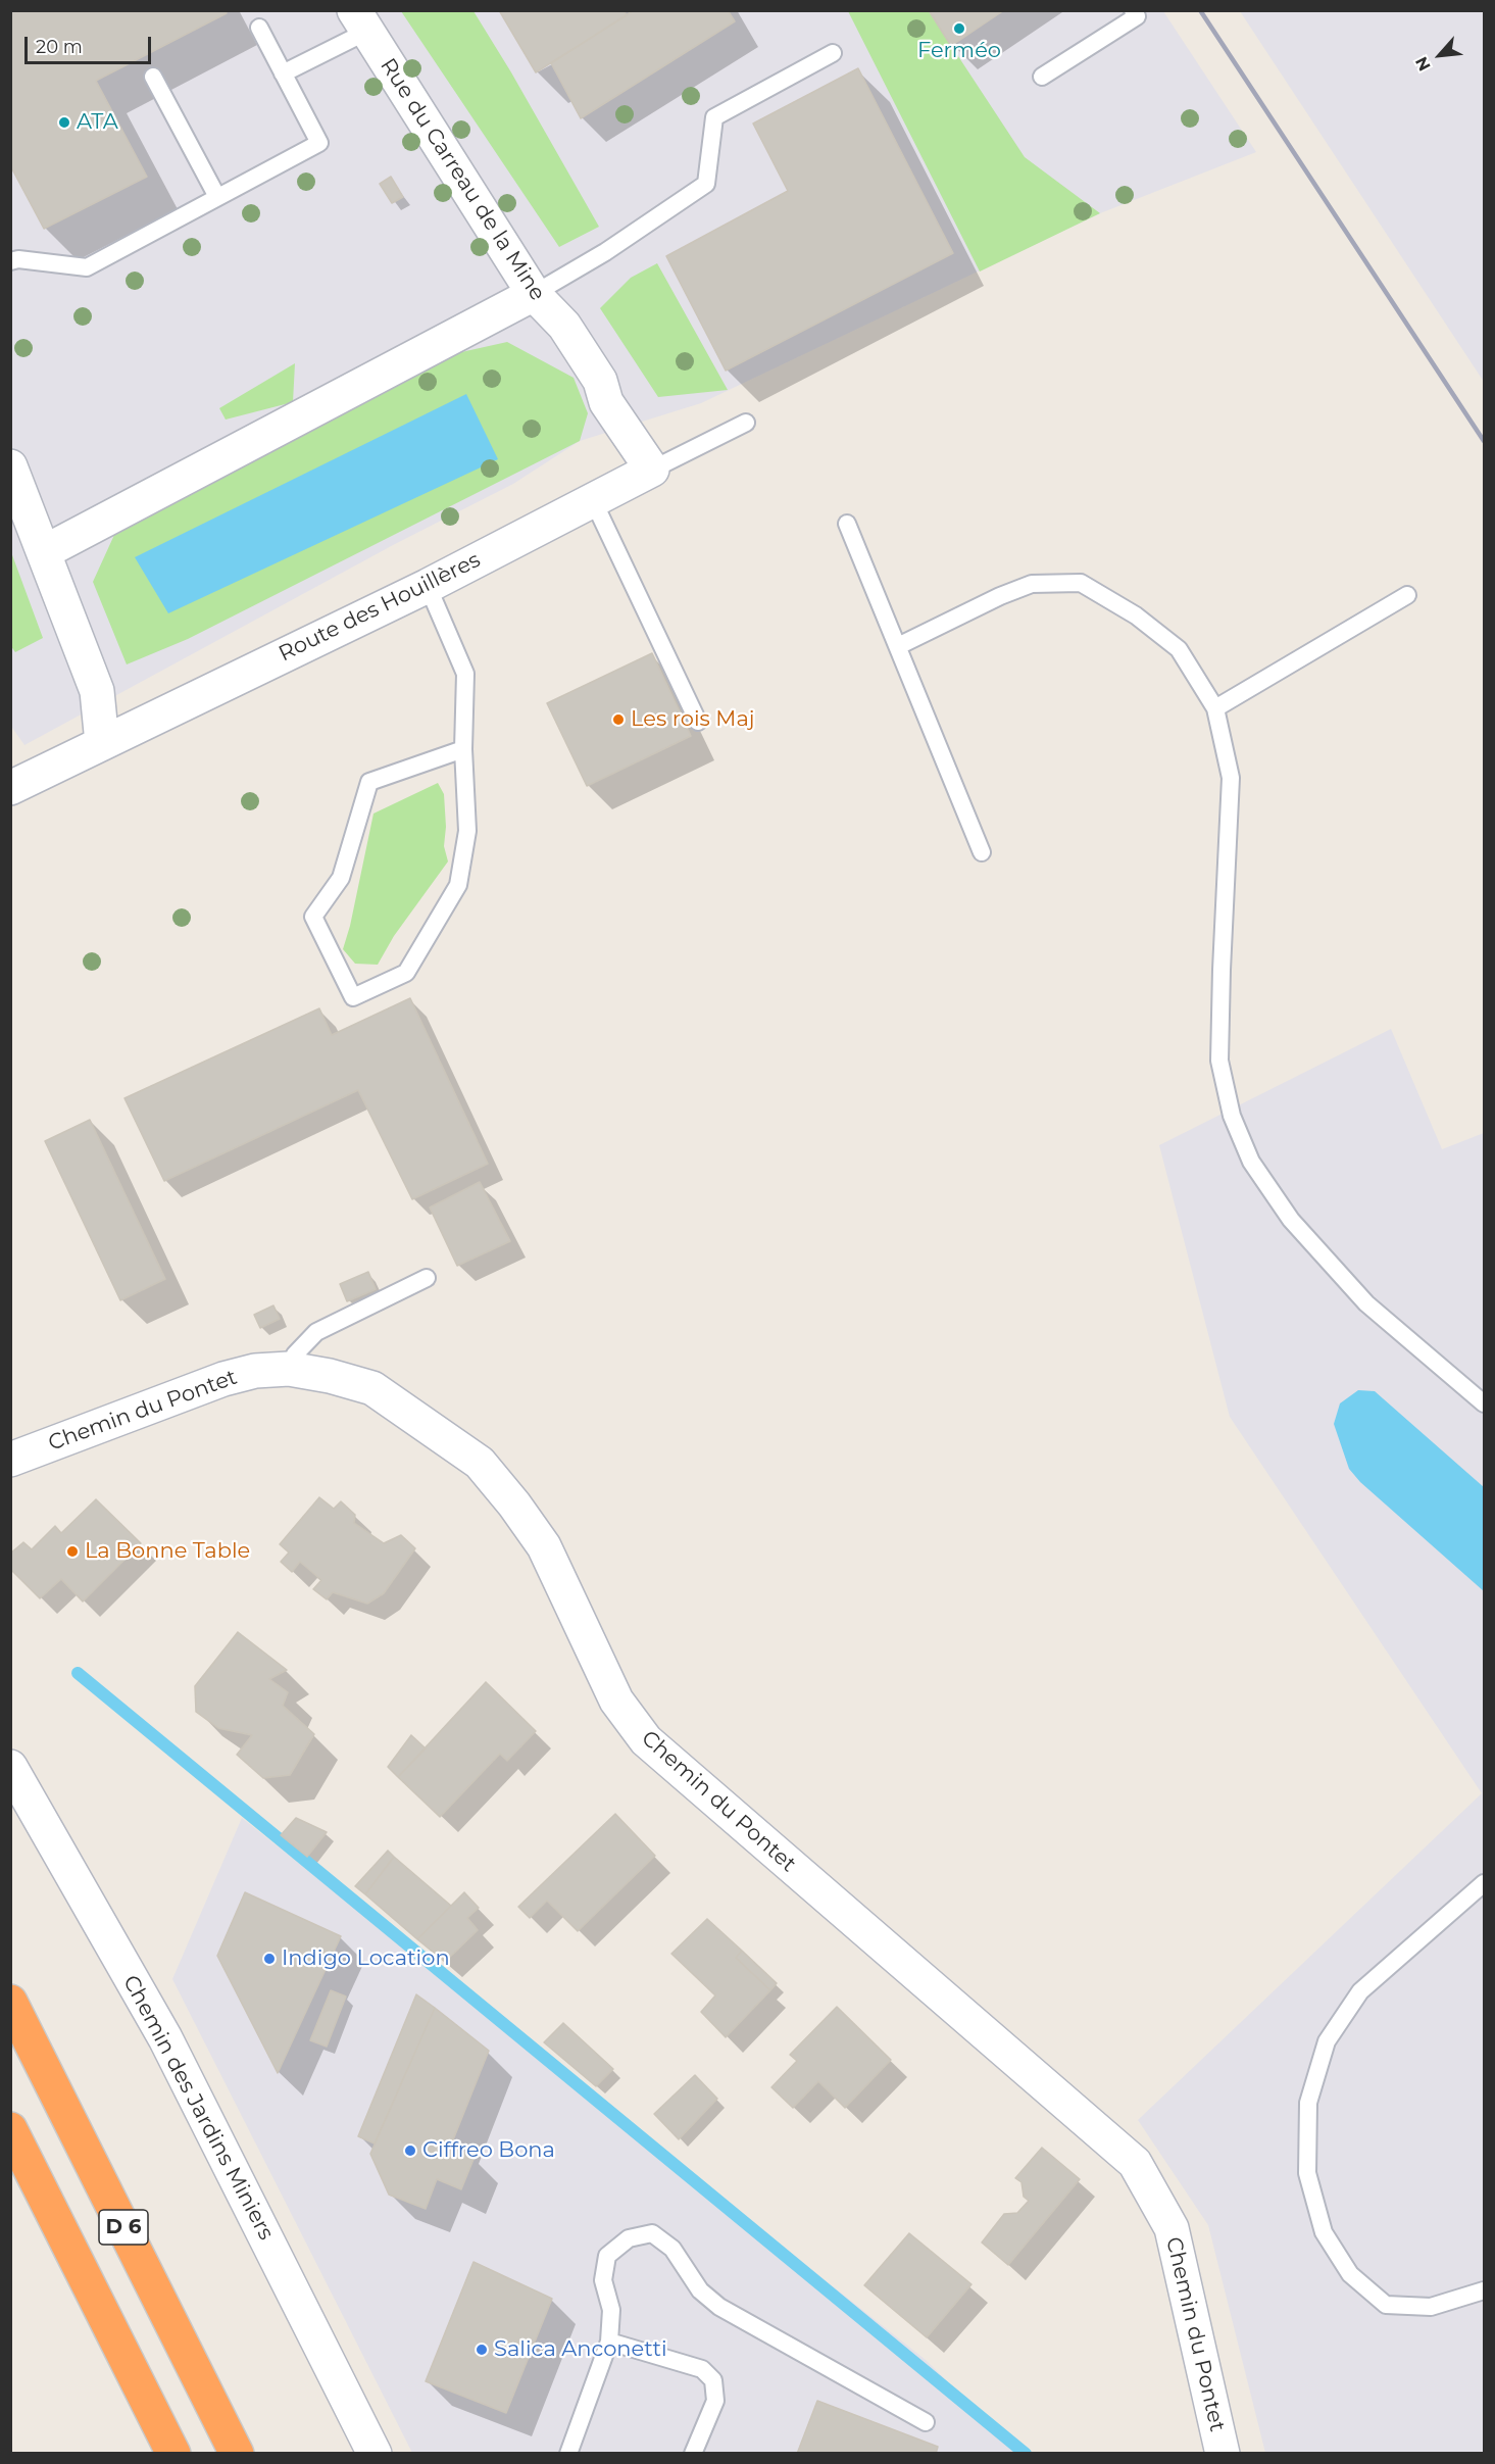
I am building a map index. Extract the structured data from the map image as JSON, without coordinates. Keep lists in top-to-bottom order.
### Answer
{
  "streets": {
    "highway": ["D 6"],
    "street": [
      "Rue du Carreau de la Mine",
      "Route des Houillères",
      "Chemin du Pontet",
      "Chemin des Jardins Miniers"
    ]
  },
  "crossings": [
    ["Rue du Carreau de la Mine", "Route des Houillères"]
  ],
  "places": [
    "Ferméo",
    "ATA",
    "Les rois Maj",
    "La Bonne Table",
    "Indigo Location",
    "Ciffreo Bona",
    "Salica Anconetti"
  ],
  "scale_bar": "20 m",
  "north": "bottom left"
}
